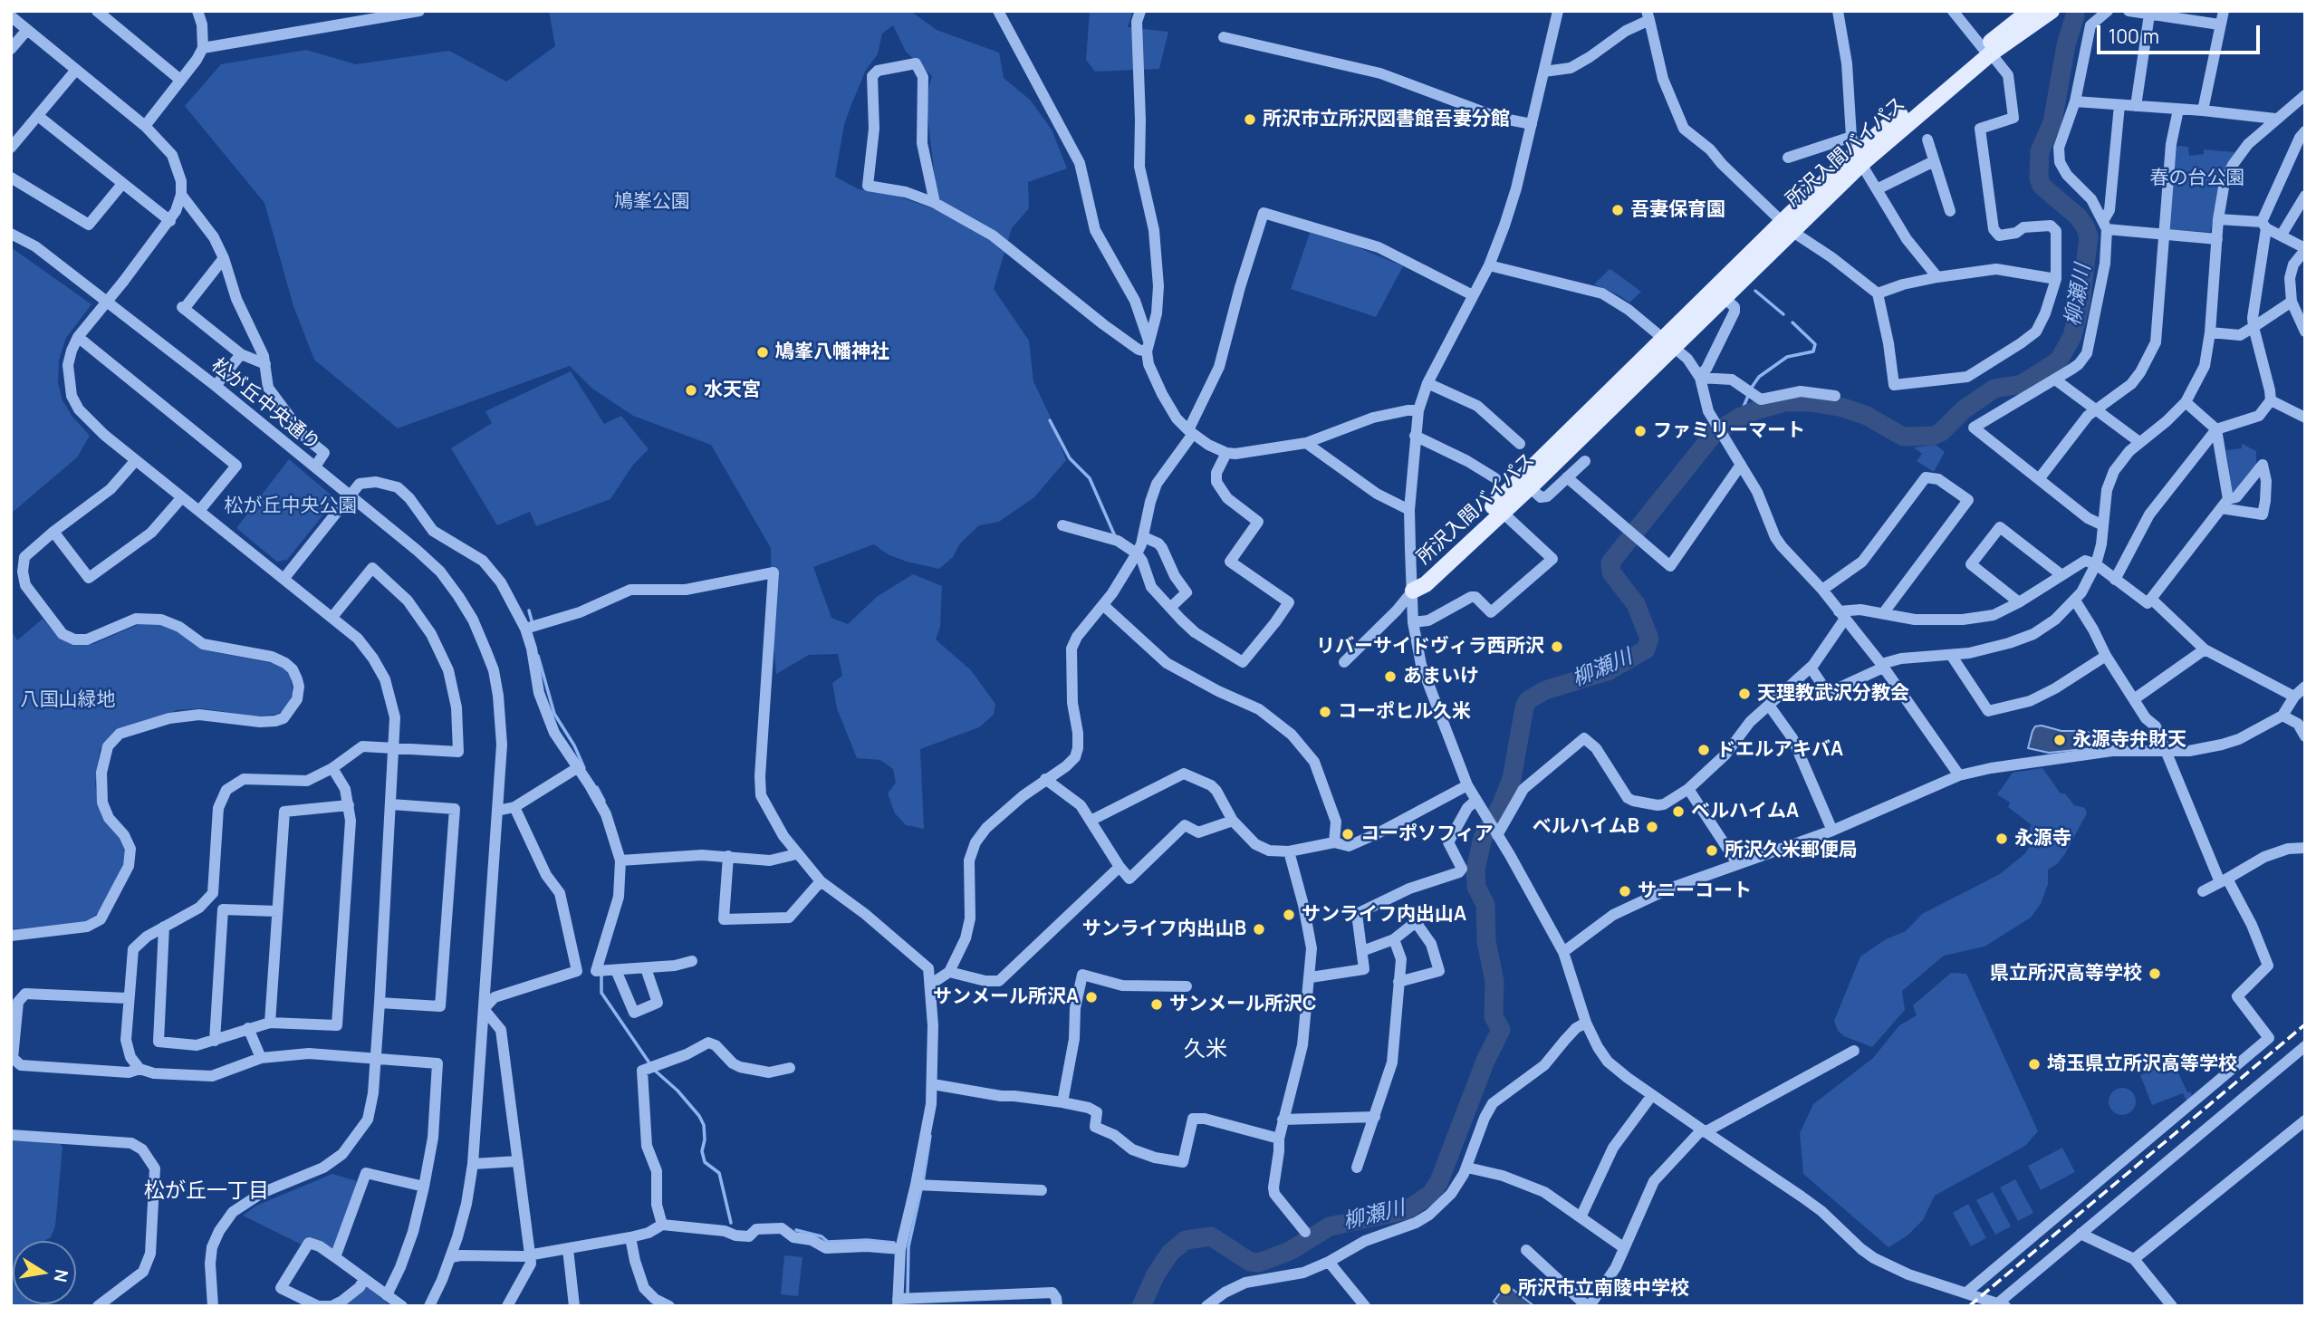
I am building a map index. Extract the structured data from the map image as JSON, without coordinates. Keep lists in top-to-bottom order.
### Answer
{
  "streets": {
    "main road": ["所沢入間バイパス"],
    "street": ["松が丘中央通り"]
  },
  "districts": ["久米", "松が丘一丁目"],
  "water": ["柳瀬川"],
  "parks": [
    "春の台公園",
    "鳩峯公園",
    "松が丘中央公園",
    "八国山緑地"
  ],
  "places": [
    "所沢市立所沢図書館吾妻分館",
    "吾妻保育園",
    "鳩峯八幡神社",
    "水天宮",
    "ファミリーマート",
    "リバーサイドヴィラ西所沢",
    "あまいけ",
    "天理教武沢分教会",
    "コーポヒル久米",
    "永源寺弁財天",
    "ドエルアキバA",
    "ベルハイムA",
    "ベルハイムB",
    "コーポソフィア",
    "永源寺",
    "所沢久米郵便局",
    "サニーコート",
    "サンライフ内出山A",
    "サンライフ内出山B",
    "県立所沢高等学校",
    "サンメール所沢A",
    "サンメール所沢C",
    "埼玉県立所沢高等学校",
    "所沢市立南陵中学校"
  ],
  "scale_bar": "100 m",
  "north": "right"
}
